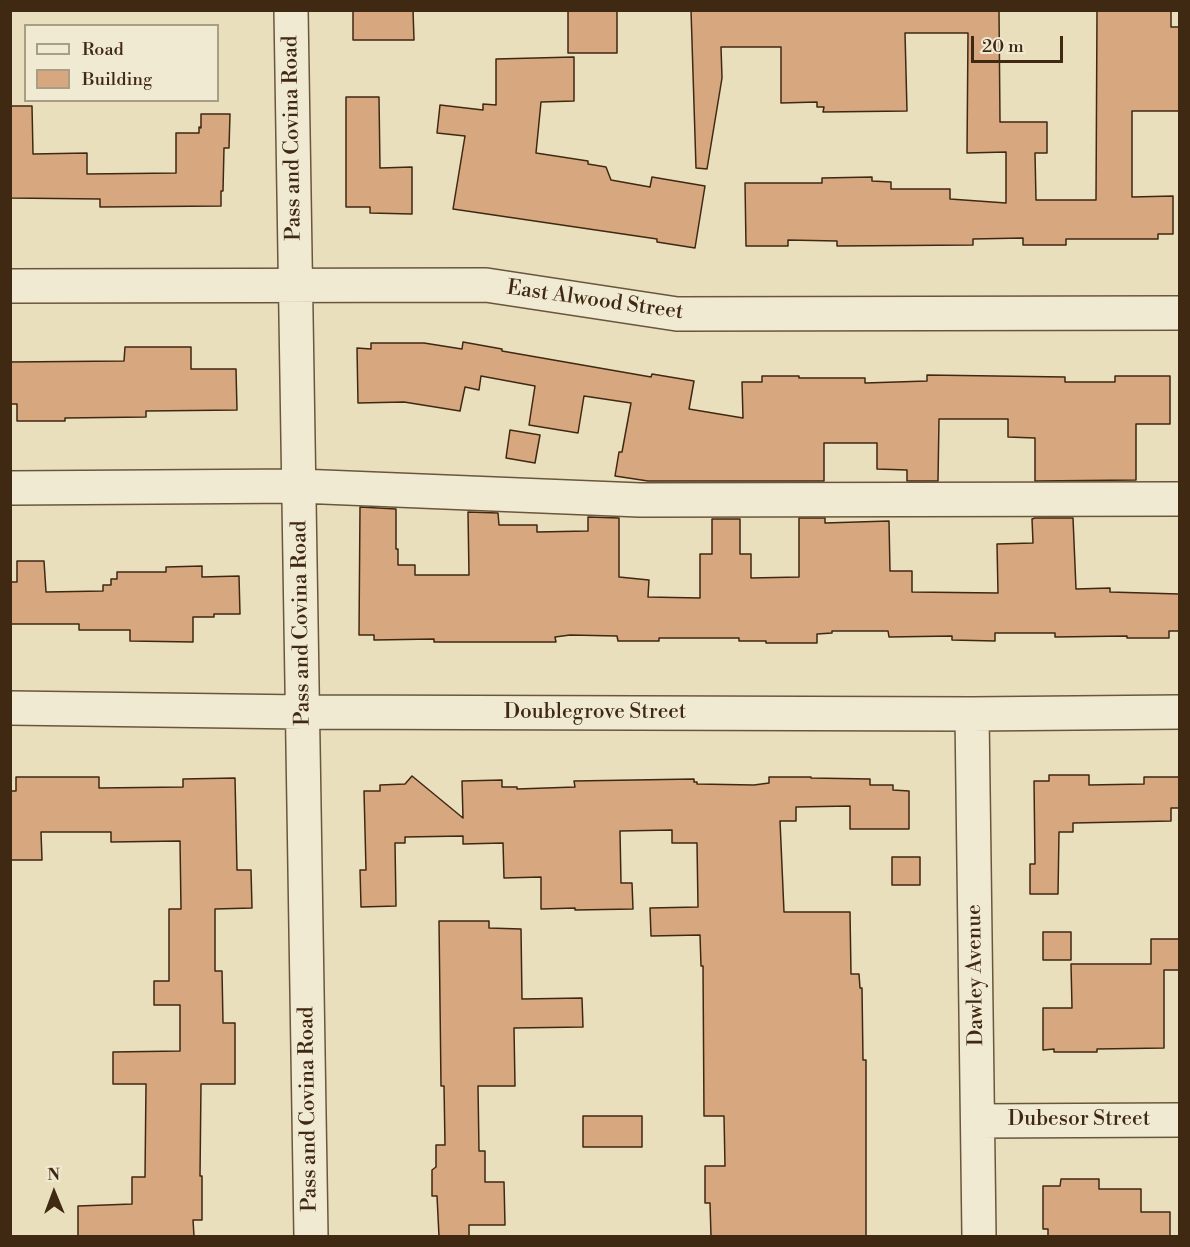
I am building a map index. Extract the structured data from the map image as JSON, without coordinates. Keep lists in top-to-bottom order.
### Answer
{
  "streets": {
    "street": [
      "Pass and Covina Road",
      "East Alwood Street",
      "Doublegrove Street",
      "Dawley Avenue",
      "Dubesor Street"
    ]
  },
  "crossings": [
    ["Pass and Covina Road", "East Alwood Street"],
    ["Pass and Covina Road", "Doublegrove Street"],
    ["Doublegrove Street", "Dawley Avenue"],
    ["Dawley Avenue", "Dubesor Street"]
  ],
  "legend": ["Road", "Building"],
  "scale_bar": "20 m",
  "north": "top"
}
